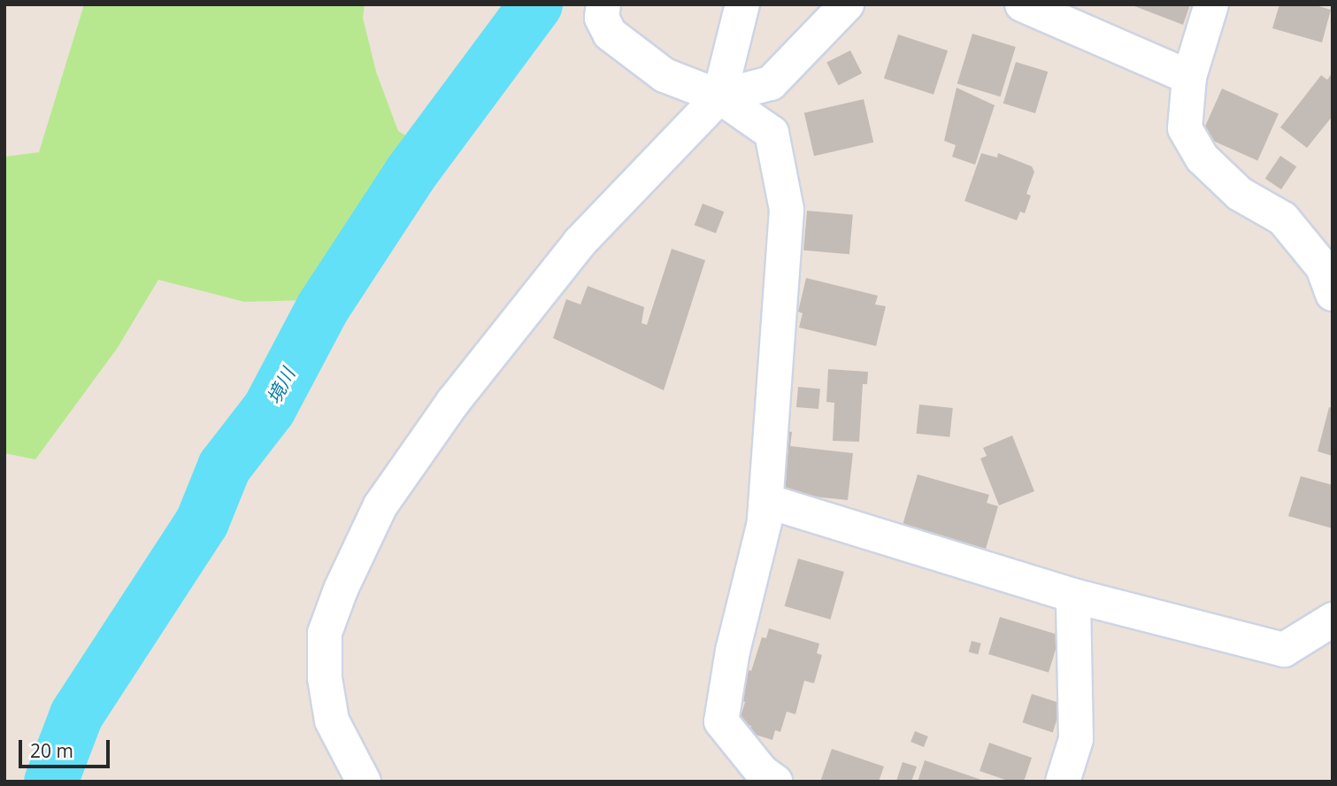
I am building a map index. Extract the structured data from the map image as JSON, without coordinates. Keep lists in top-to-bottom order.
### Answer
{
  "water": ["境川"],
  "scale_bar": "20 m"
}
